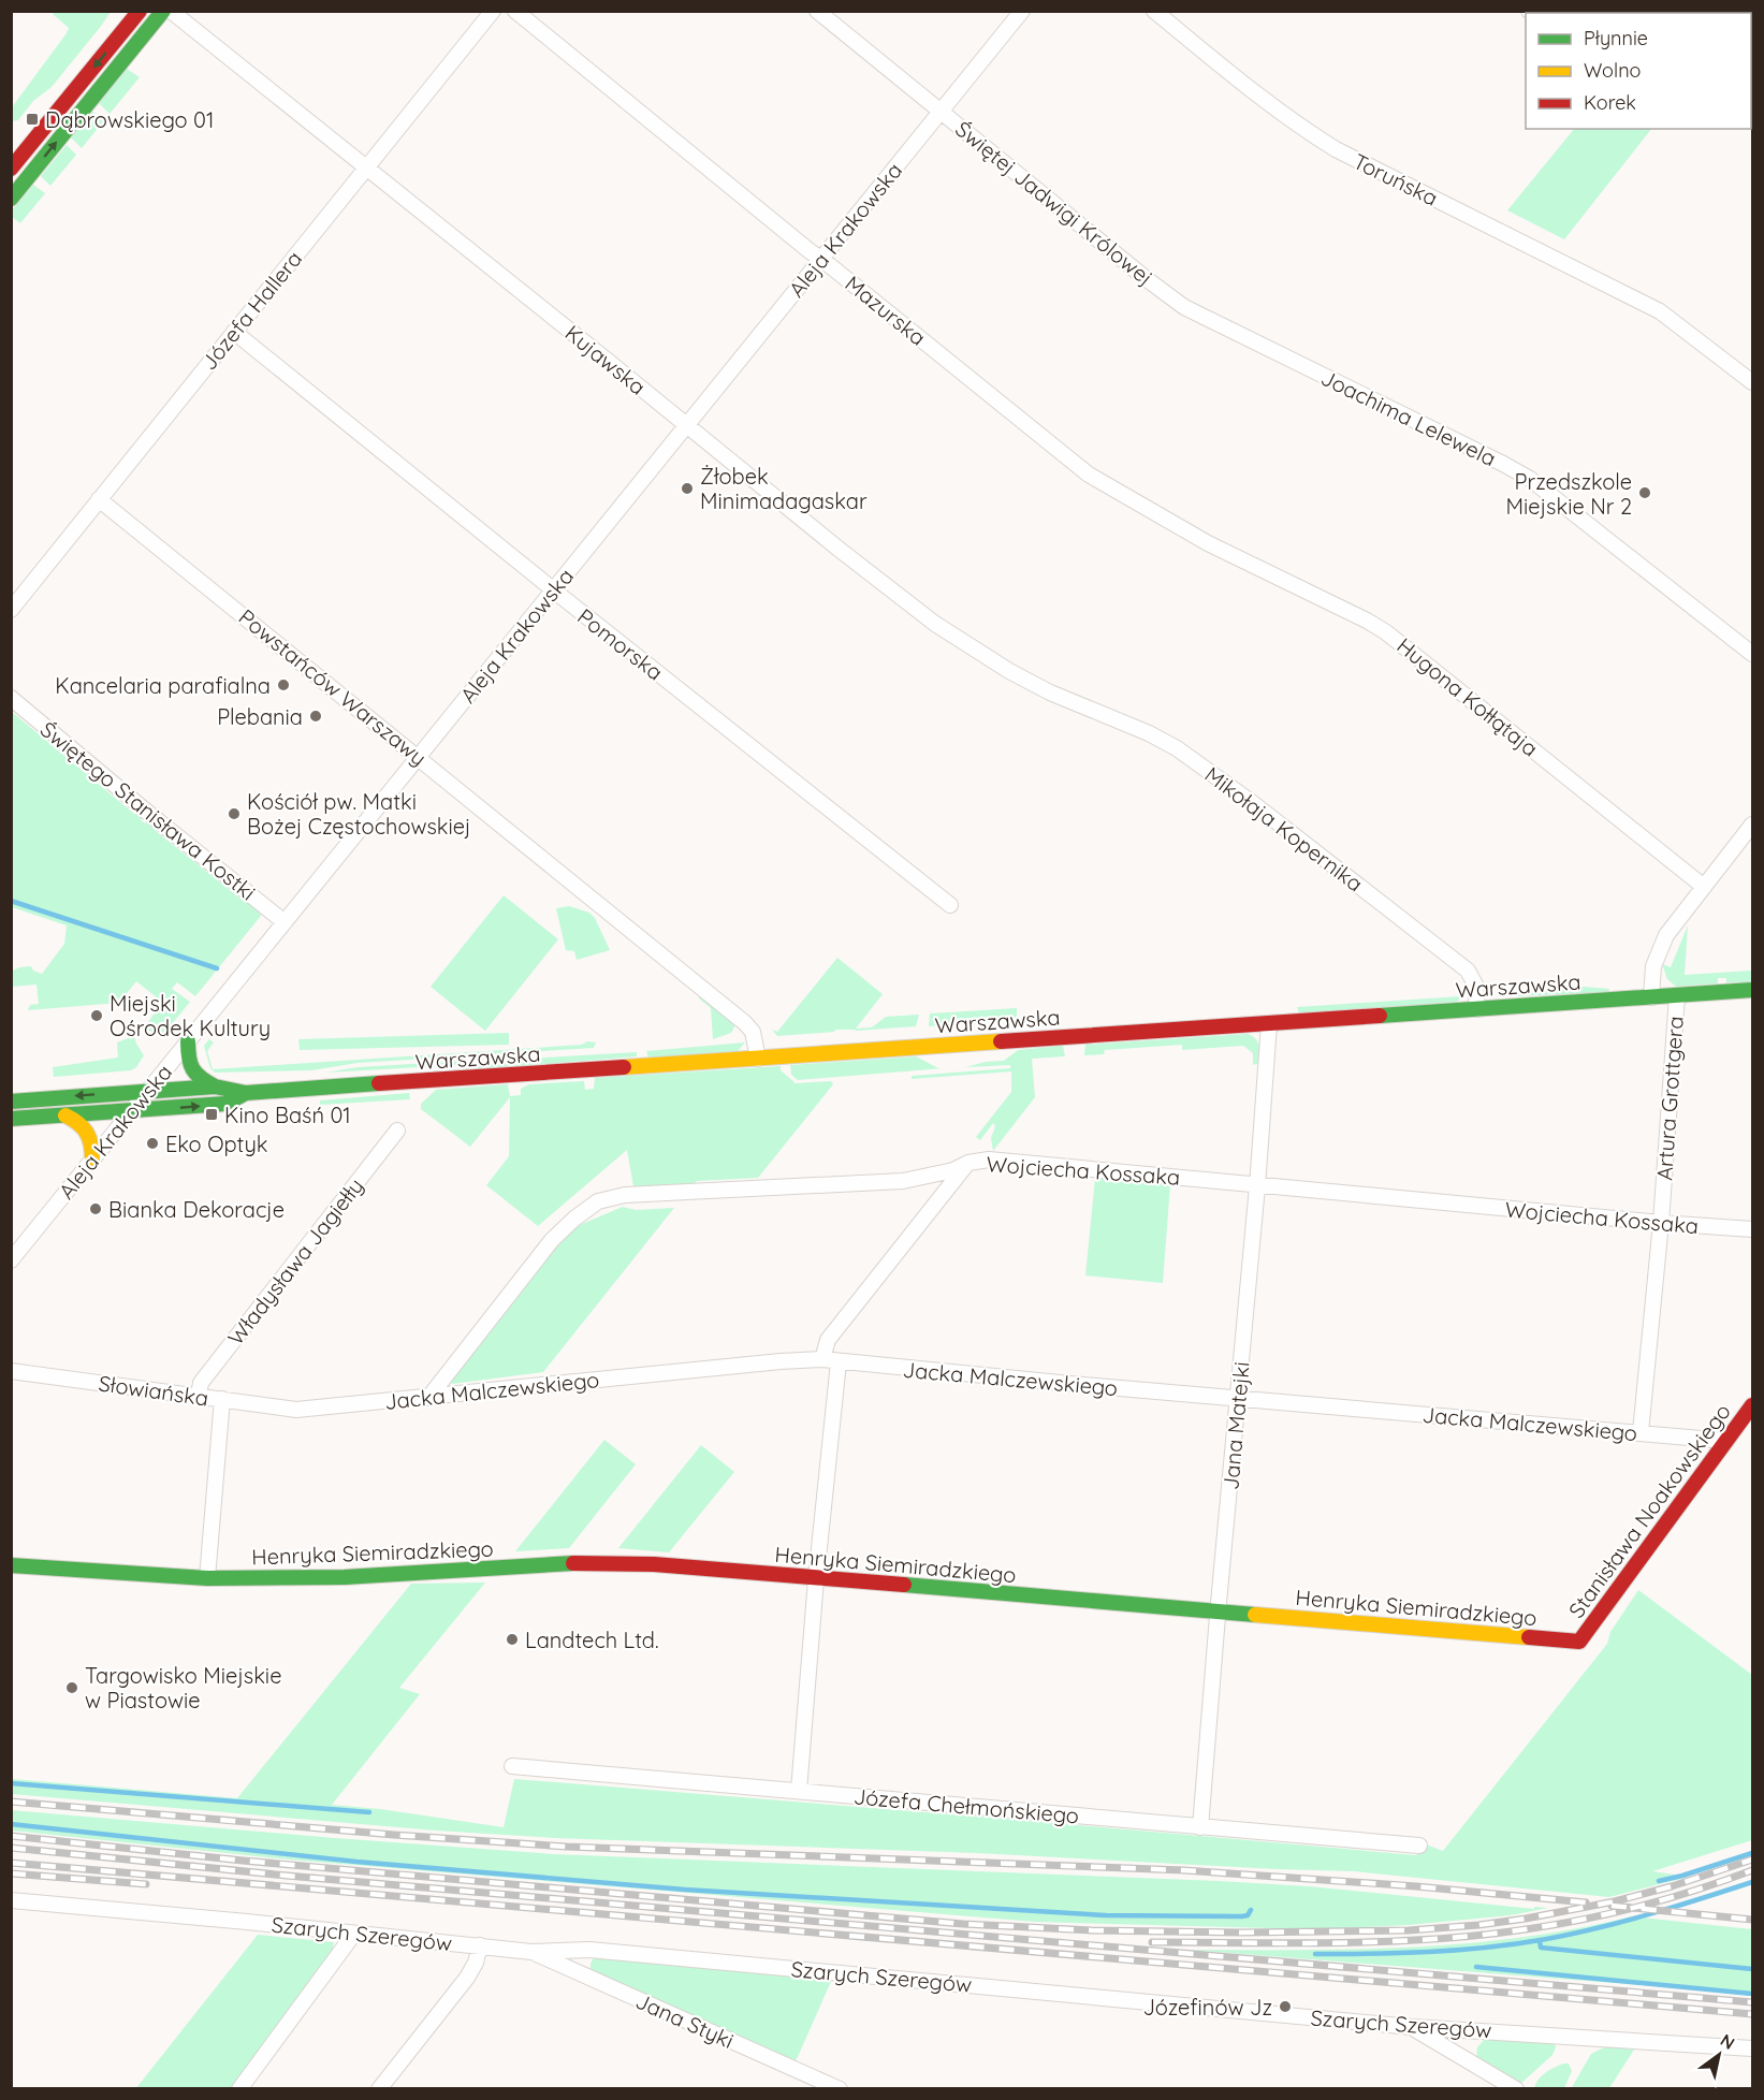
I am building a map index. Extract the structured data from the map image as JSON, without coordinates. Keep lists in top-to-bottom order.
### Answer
{
  "streets": {
    "street": [
      "Toruńska",
      "Świętej Jadwigi Królowej",
      "Aleja Krakowska",
      "Józefa Hallera",
      "Mazurska",
      "Kujawska",
      "Joachima Lelewela",
      "Pomorska",
      "Powstańców Warszawy",
      "Hugona Kołłątaja",
      "Świętego Stanisława Kostki",
      "Mikołaja Kopernika",
      "Warszawska",
      "Artura Grottgera",
      "Wojciecha Kossaka",
      "Władysława Jagiełły",
      "Jacka Malczewskiego",
      "Słowiańska",
      "Jana Matejki",
      "Stanisława Noakowskiego",
      "Henryka Siemiradzkiego",
      "Józefa Chełmońskiego",
      "Szarych Szeregów",
      "Jana Styki"
    ]
  },
  "crossings": [
    ["Świętej Jadwigi Królowej", "Aleja Krakowska"],
    ["Świętej Jadwigi Królowej", "Joachima Lelewela"],
    ["Aleja Krakowska", "Mazurska"],
    ["Aleja Krakowska", "Kujawska"],
    ["Aleja Krakowska", "Pomorska"],
    ["Aleja Krakowska", "Powstańców Warszawy"],
    ["Aleja Krakowska", "Świętego Stanisława Kostki"],
    ["Aleja Krakowska", "Warszawska"],
    ["Józefa Hallera", "Kujawska"],
    ["Józefa Hallera", "Pomorska"],
    ["Józefa Hallera", "Powstańców Warszawy"],
    ["Mazurska", "Hugona Kołłątaja"],
    ["Kujawska", "Mikołaja Kopernika"],
    ["Powstańców Warszawy", "Warszawska"],
    ["Mikołaja Kopernika", "Warszawska"],
    ["Warszawska", "Artura Grottgera"],
    ["Warszawska", "Jana Matejki"],
    ["Artura Grottgera", "Wojciecha Kossaka"],
    ["Artura Grottgera", "Jacka Malczewskiego"],
    ["Wojciecha Kossaka", "Jacka Malczewskiego"],
    ["Wojciecha Kossaka", "Jana Matejki"],
    ["Władysława Jagiełły", "Słowiańska"],
    ["Jacka Malczewskiego", "Słowiańska"],
    ["Jacka Malczewskiego", "Jana Matejki"],
    ["Jacka Malczewskiego", "Stanisława Noakowskiego"],
    ["Jana Matejki", "Henryka Siemiradzkiego"],
    ["Jana Matejki", "Józefa Chełmońskiego"],
    ["Stanisława Noakowskiego", "Henryka Siemiradzkiego"],
    ["Szarych Szeregów", "Jana Styki"]
  ],
  "places": {
    "transit": ["Dąbrowskiego 01", "Kino Baśń 01"],
    "other": [
      "Żłobek Minimadagaskar",
      "Przedszkole Miejskie Nr 2",
      "Kancelaria parafialna",
      "Plebania",
      "Kościół pw. Matki Bożej Częstochowskiej",
      "Miejski Ośrodek Kultury",
      "Eko Optyk",
      "Bianka Dekoracje",
      "Landtech Ltd.",
      "Targowisko Miejskie w Piastowie",
      "Józefinów Jz"
    ]
  },
  "legend": ["Płynnie", "Wolno", "Korek"],
  "north": "top right"
}
